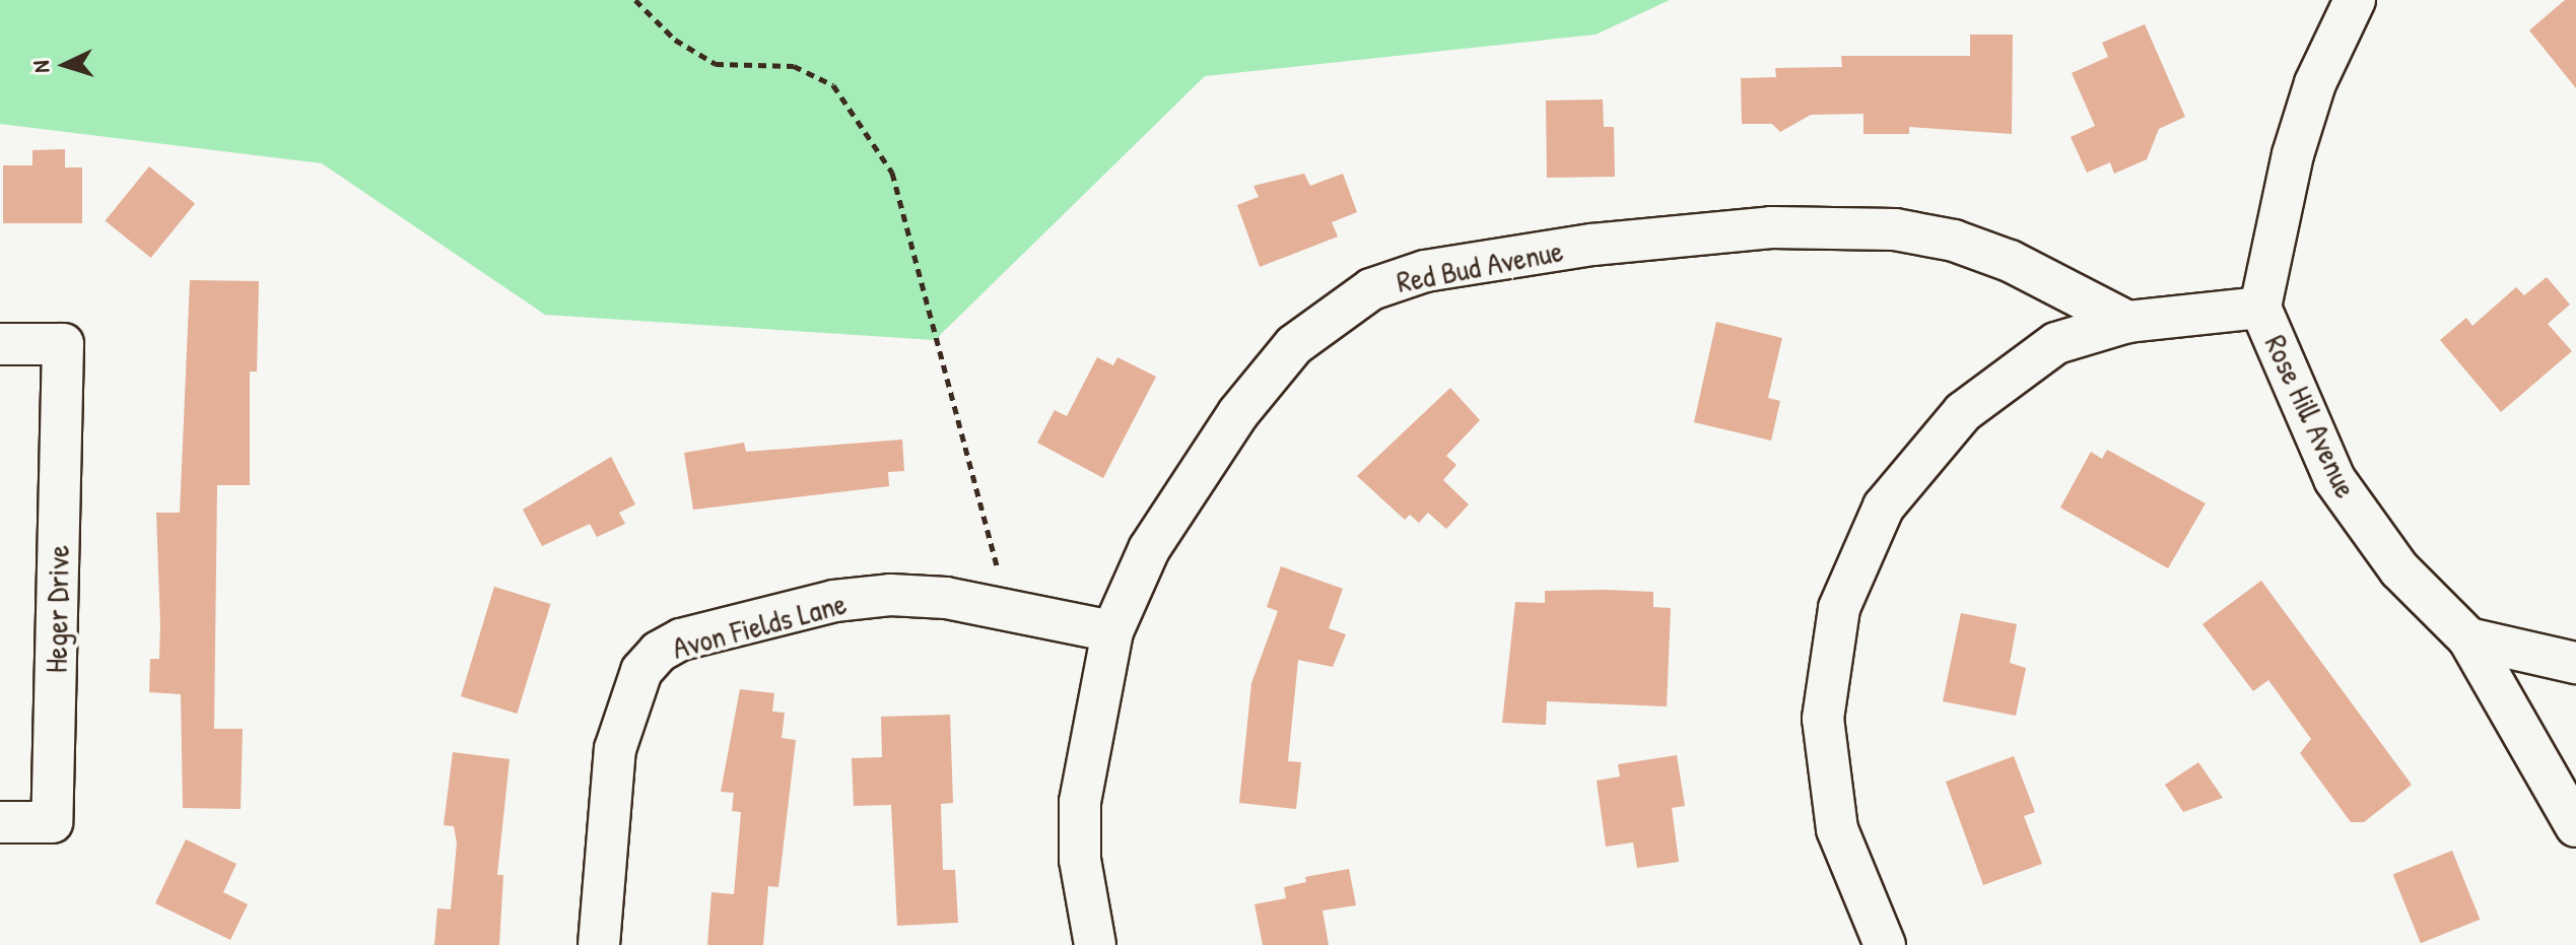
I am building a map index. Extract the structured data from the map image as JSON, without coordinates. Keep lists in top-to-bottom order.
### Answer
{
  "streets": {
    "street": [
      "Red Bud Avenue",
      "Rose Hill Avenue",
      "Heger Drive",
      "Avon Fields Lane"
    ]
  },
  "crossings": [
    ["Red Bud Avenue", "Avon Fields Lane"]
  ],
  "north": "left"
}
